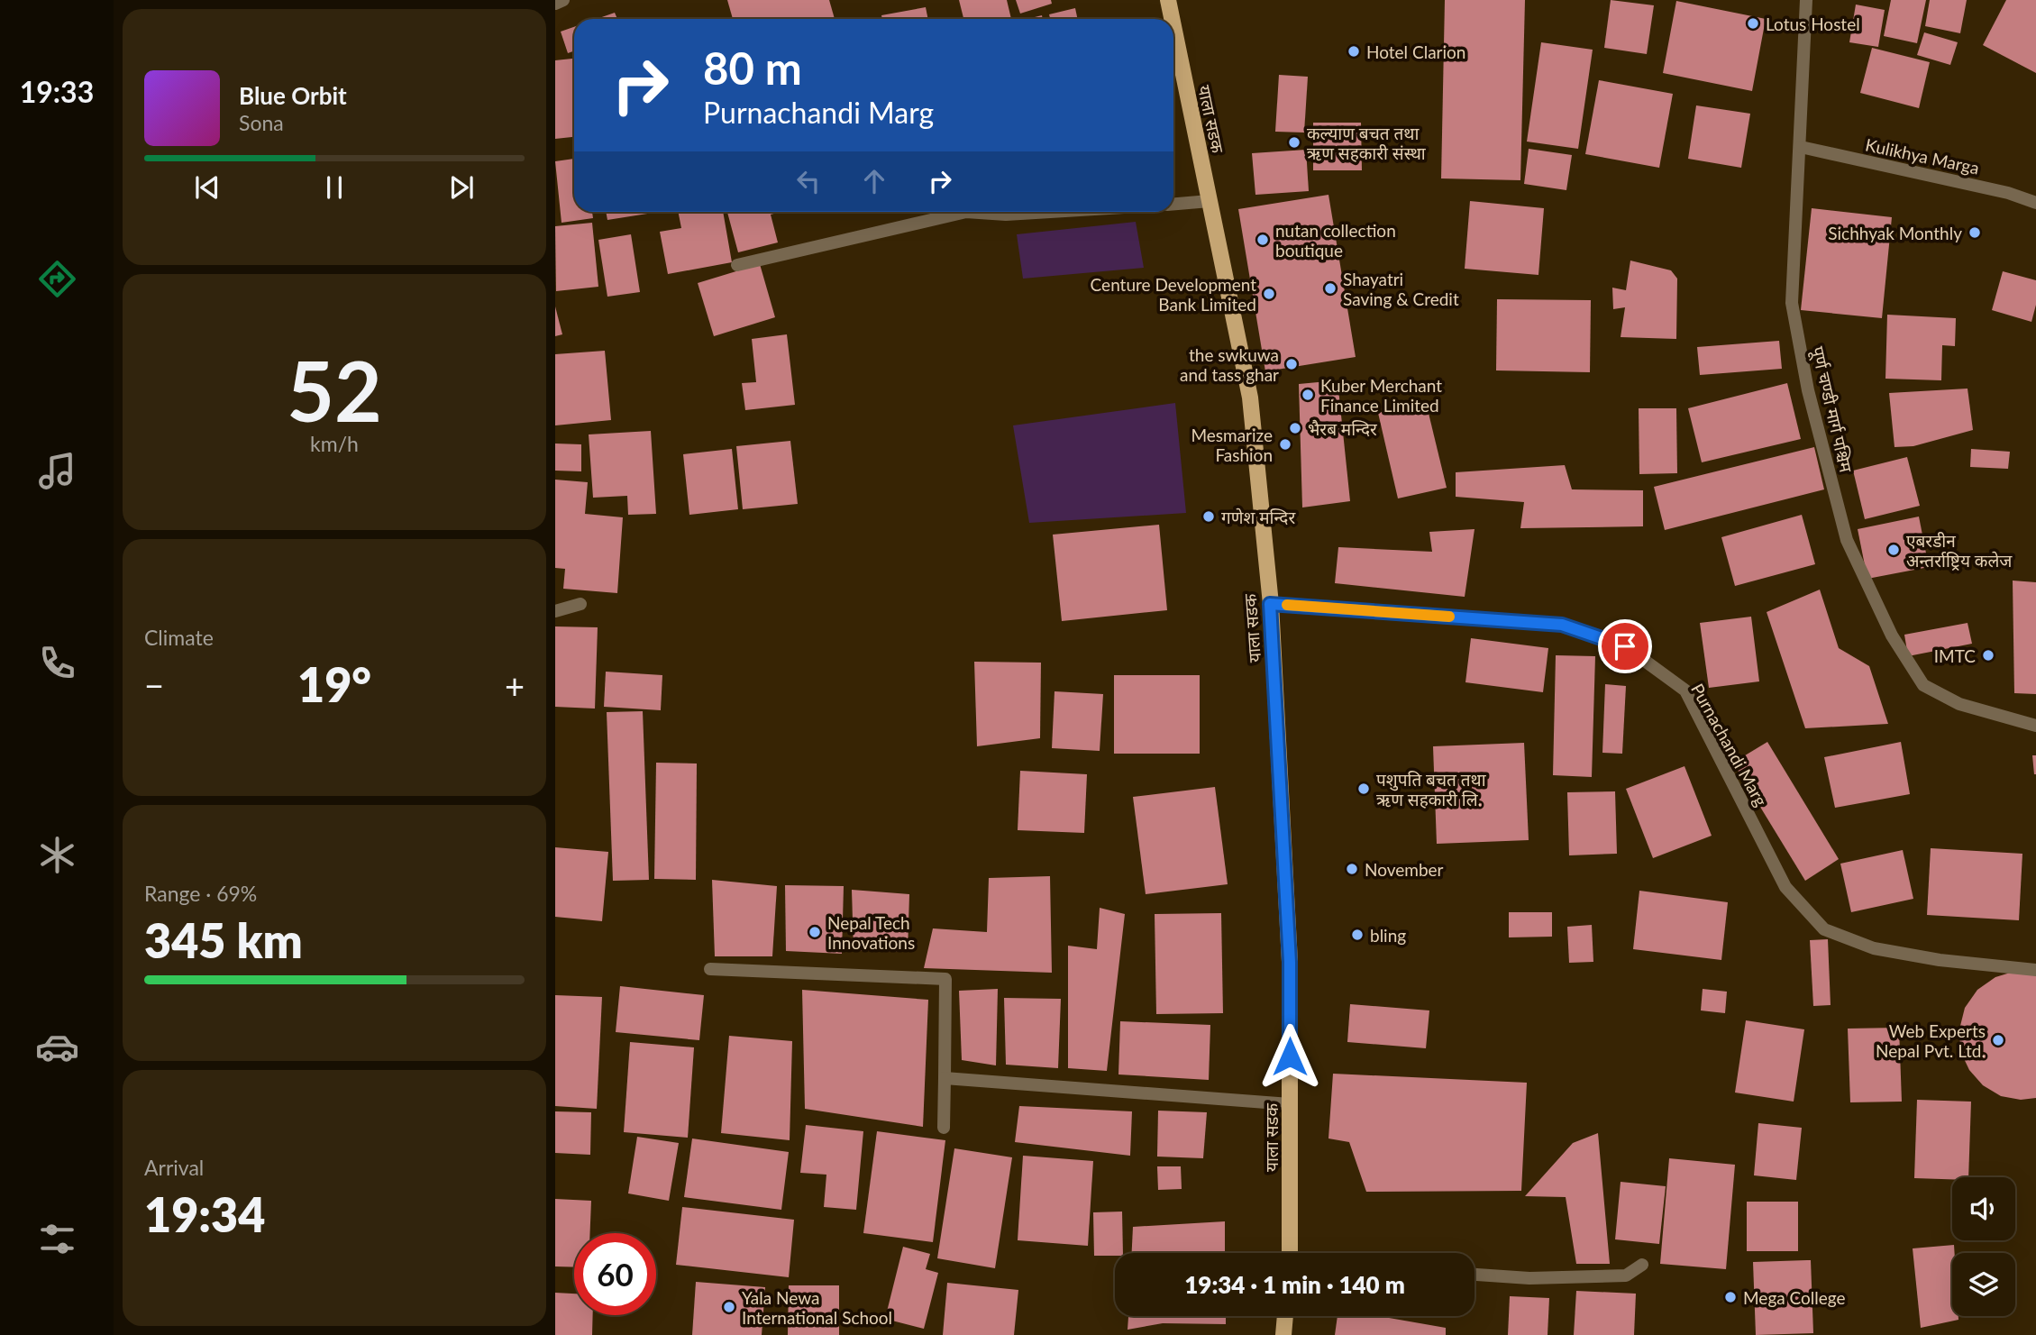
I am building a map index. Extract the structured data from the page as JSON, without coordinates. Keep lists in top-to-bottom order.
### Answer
{
  "streets": {
    "main road": ["याला सडक"],
    "street": ["Kulikhya Marga", "पूर्ण चण्डी मार्ग पश्चिम", "Purnachandi Marg"]
  },
  "crossings": [
    ["याला सडक", "Purnachandi Marg"],
    ["Kulikhya Marga", "पूर्ण चण्डी मार्ग पश्चिम"]
  ],
  "places": [
    "Lotus Hostel",
    "Hotel Clarion",
    "कल्याण बचत तथा ऋण सहकारी संस्था",
    "Sichhyak Monthly",
    "nutan collection boutique",
    "Shayatri Saving & Credit",
    "Centure Development Bank Limited",
    "the swkuwa and tass ghar",
    "Kuber Merchant Finance Limited",
    "भैरब मन्दिर",
    "Mesmarize Fashion",
    "गणेश मन्दिर",
    "एबरडीन अन्तर्राष्ट्रिय कलेज",
    "IMTC",
    "पशुपति बचत तथा ऋण सहकारी लि.",
    "November",
    "Nepal Tech Innovations",
    "bling",
    "Web Experts Nepal Pvt. Ltd.",
    "Mega College",
    "Yala Newa International School"
  ],
  "page": {
    "tabs": "19:33",
    "turn": ["80 m", "Purnachandi Marg"],
    "song": ["Blue Orbit", "Sona"],
    "tile": [
      ["52", "km/h"],
      "Climate",
      ["Range · 69%", "345 km"],
      ["Arrival", "19:34"]
    ],
    "heat": ["−", "19°", "+"],
    "limit": "60",
    "trip": "19:34 · 1 min · 140 m"
  }
}
